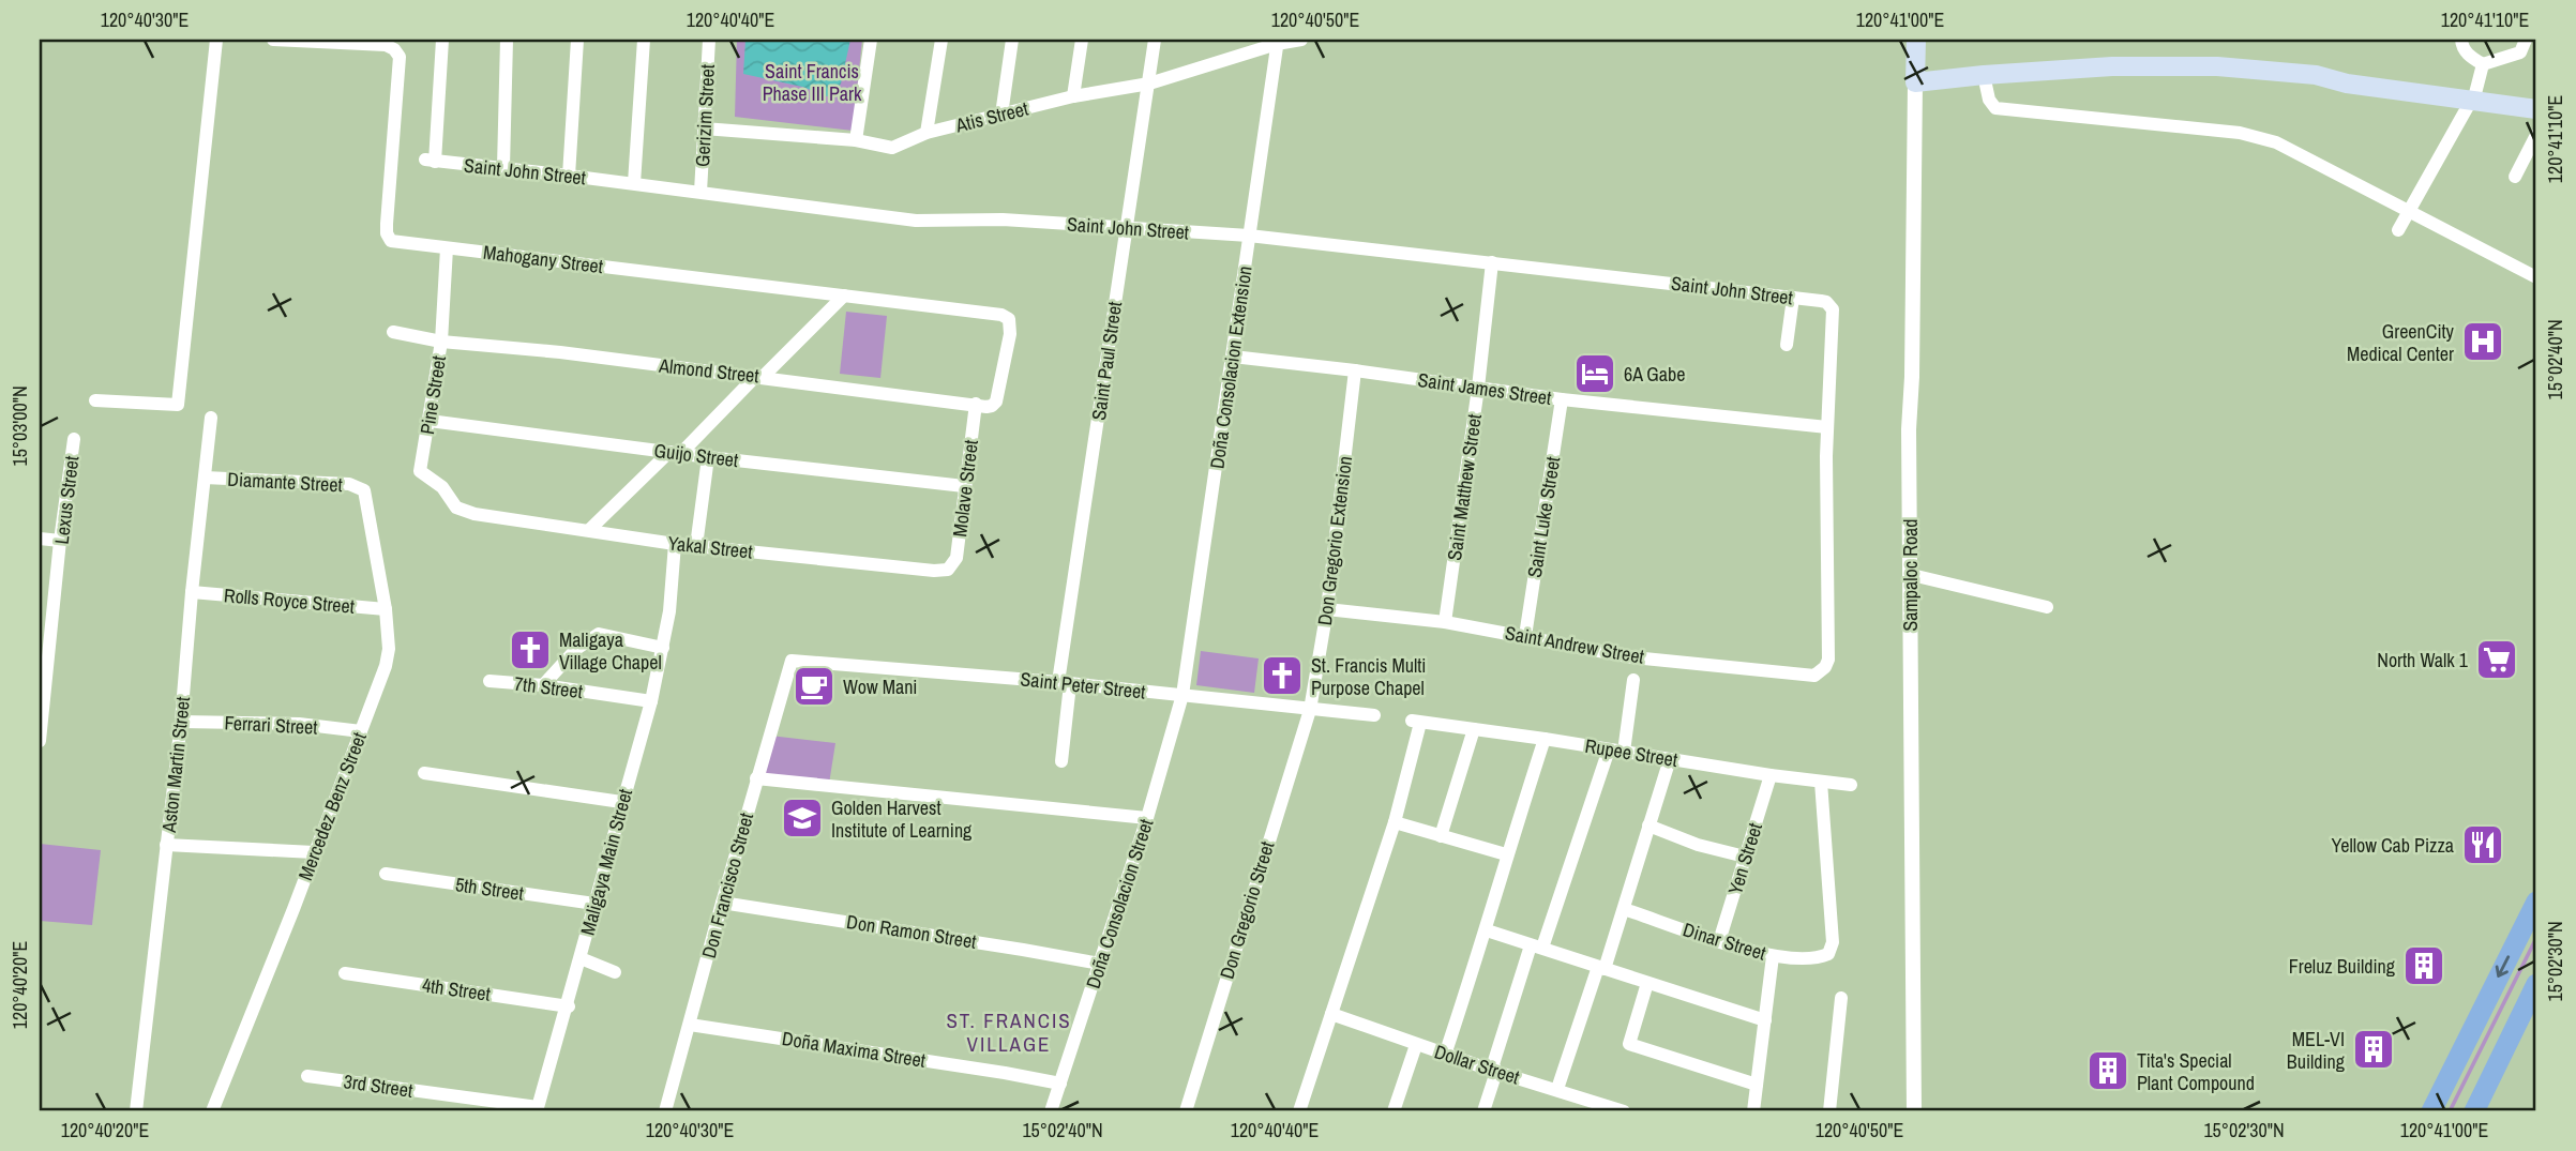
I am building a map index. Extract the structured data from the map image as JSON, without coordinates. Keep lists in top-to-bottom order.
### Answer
{
  "streets": {
    "main road": ["Sampaloc Road"],
    "street": [
      "Gerizim Street",
      "Atis Street",
      "Saint John Street",
      "Mahogany Street",
      "Saint Paul Street",
      "Doña Consolacion Extension",
      "Almond Street",
      "Saint James Street",
      "Pine Street",
      "Guijo Street",
      "Diamante Street",
      "Saint Matthew Street",
      "Molave Street",
      "Lexus Street",
      "Saint Luke Street",
      "Don Gregorio Extension",
      "Yakal Street",
      "Rolls Royce Street",
      "Saint Andrew Street",
      "Saint Peter Street",
      "7th Street",
      "Ferrari Street",
      "Rupee Street",
      "Aston Martin Street",
      "Mercedez Benz Street",
      "Yen Street",
      "Maligaya Main Street",
      "Don Francisco Street",
      "5th Street",
      "Doña Consolacion Street",
      "Don Gregorio Street",
      "Don Ramon Street",
      "Dinar Street",
      "4th Street",
      "Doña Maxima Street",
      "Dollar Street",
      "3rd Street"
    ]
  },
  "crossings": [
    ["Gerizim Street", "Atis Street"],
    ["Gerizim Street", "Saint John Street"],
    ["Atis Street", "Saint Paul Street"],
    ["Atis Street", "Doña Consolacion Extension"],
    ["Saint John Street", "Saint Paul Street"],
    ["Saint John Street", "Doña Consolacion Extension"],
    ["Saint John Street", "Saint James Street"],
    ["Saint John Street", "Saint Matthew Street"],
    ["Saint John Street", "Saint Andrew Street"],
    ["Mahogany Street", "Almond Street"],
    ["Mahogany Street", "Pine Street"],
    ["Mahogany Street", "Molave Street"],
    ["Saint Paul Street", "Saint Peter Street"],
    ["Doña Consolacion Extension", "Saint James Street"],
    ["Doña Consolacion Extension", "Saint Peter Street"],
    ["Doña Consolacion Extension", "Doña Consolacion Street"],
    ["Almond Street", "Pine Street"],
    ["Almond Street", "Molave Street"],
    ["Saint James Street", "Saint Matthew Street"],
    ["Saint James Street", "Saint Luke Street"],
    ["Saint James Street", "Don Gregorio Extension"],
    ["Saint James Street", "Saint Andrew Street"],
    ["Pine Street", "Guijo Street"],
    ["Pine Street", "Yakal Street"],
    ["Guijo Street", "Molave Street"],
    ["Diamante Street", "Aston Martin Street"],
    ["Diamante Street", "Mercedez Benz Street"],
    ["Saint Matthew Street", "Saint Andrew Street"],
    ["Molave Street", "Yakal Street"],
    ["Saint Luke Street", "Saint Andrew Street"],
    ["Don Gregorio Extension", "Saint Andrew Street"],
    ["Don Gregorio Extension", "Saint Peter Street"],
    ["Don Gregorio Extension", "Don Gregorio Street"],
    ["Yakal Street", "Maligaya Main Street"],
    ["Rolls Royce Street", "Aston Martin Street"],
    ["Rolls Royce Street", "Mercedez Benz Street"],
    ["Saint Peter Street", "Don Francisco Street"],
    ["Saint Peter Street", "Doña Consolacion Street"],
    ["Saint Peter Street", "Don Gregorio Street"],
    ["7th Street", "Maligaya Main Street"],
    ["Ferrari Street", "Aston Martin Street"],
    ["Ferrari Street", "Mercedez Benz Street"],
    ["Rupee Street", "Yen Street"],
    ["Rupee Street", "Dinar Street"],
    ["Yen Street", "Dinar Street"],
    ["Maligaya Main Street", "5th Street"],
    ["Maligaya Main Street", "4th Street"],
    ["Maligaya Main Street", "3rd Street"],
    ["Don Francisco Street", "Don Ramon Street"],
    ["Don Francisco Street", "Doña Maxima Street"],
    ["Doña Consolacion Street", "Don Ramon Street"],
    ["Doña Consolacion Street", "Doña Maxima Street"]
  ],
  "districts": ["ST. FRANCIS VILLAGE"],
  "parks": ["Saint Francis Phase III Park"],
  "places": {
    "hospital": ["GreenCity Medical Center"],
    "hotel": ["6A Gabe"],
    "church": ["Maligaya Village Chapel", "St. Francis Multi Purpose Chapel"],
    "supermarket": ["North Walk 1"],
    "cafe": ["Wow Mani"],
    "school or university": ["Golden Harvest Institute of Learning"],
    "restaurant": ["Yellow Cab Pizza"],
    "building": ["Freluz Building", "MEL-VI Building", "Tita's Special Plant Compound"]
  },
  "coordinates": [
    "120°40'30\"E",
    "120°40'40\"E",
    "120°40'50\"E",
    "120°41'00\"E",
    "120°41'10\"E",
    "15°02'40\"N",
    "15°03'00\"N",
    "15°02'30\"N",
    "120°40'20\"E"
  ]
}
